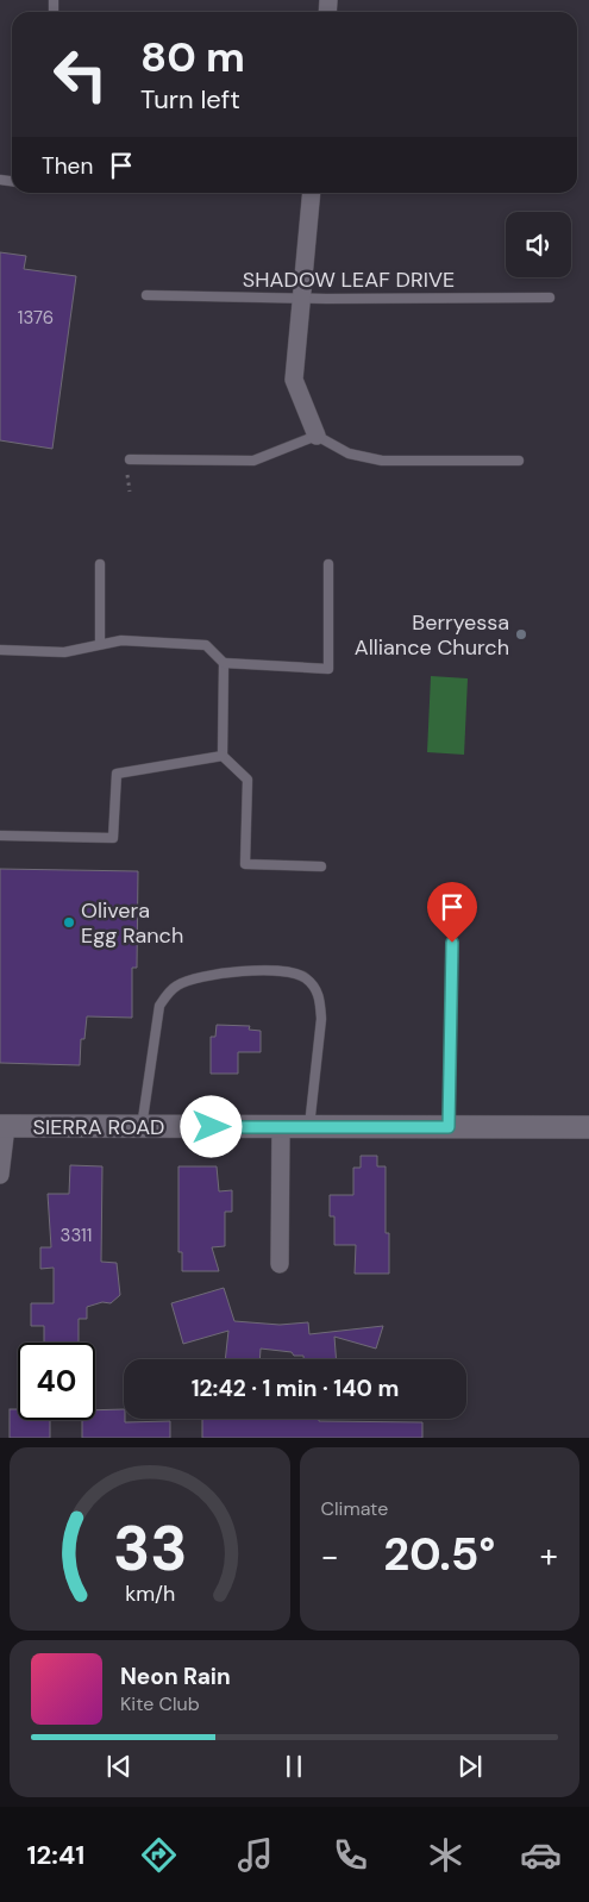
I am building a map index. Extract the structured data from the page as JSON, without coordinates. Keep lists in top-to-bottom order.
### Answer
{
  "streets": {
    "street": ["SIERRA ROAD"],
    "lane": ["SHADOW LEAF DRIVE"]
  },
  "places": ["Berryessa Alliance Church", "Olivera Egg Ranch"],
  "house_numbers": ["1376", "3311"],
  "page": {
    "turn": ["80 m", "Turn left"],
    "then": "Then",
    "limit": "40",
    "trip": "12:42 · 1 min · 140 m",
    "tile": "Climate",
    "heat": ["−", "20.5°", "+"],
    "song": ["Neon Rain", "Kite Club"],
    "tabs": "12:41",
    "gauge": ["33", "km/h"]
  }
}
